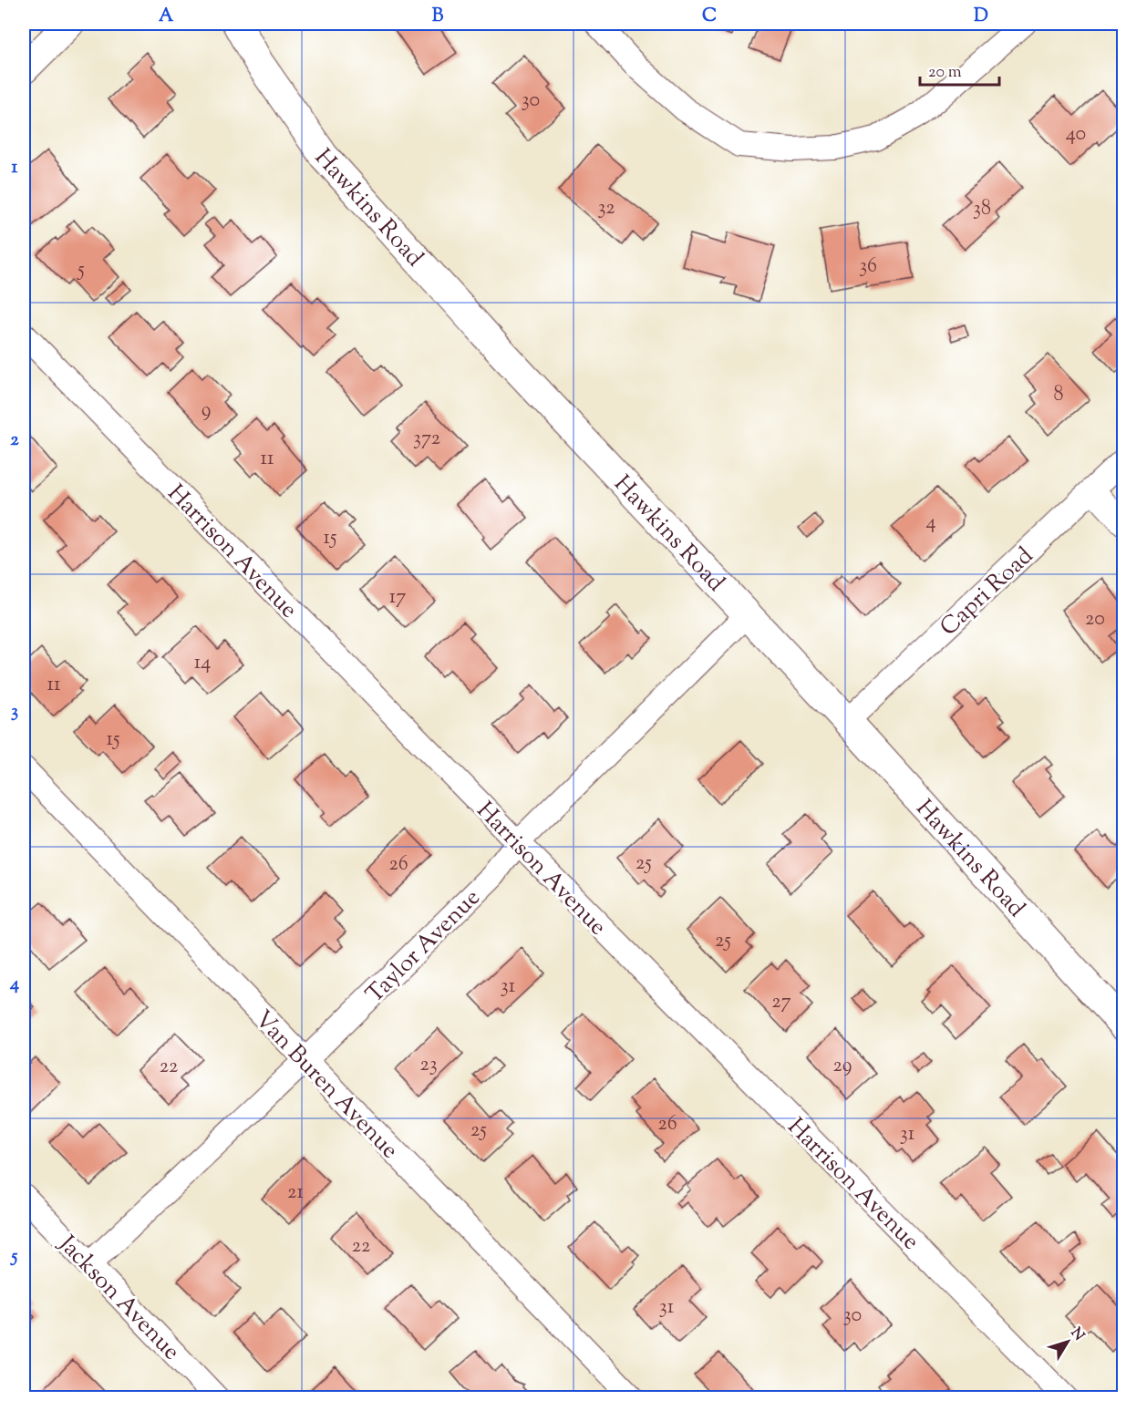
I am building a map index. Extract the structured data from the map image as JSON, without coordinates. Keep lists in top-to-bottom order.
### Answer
{
  "streets": {
    "street": [
      "Hawkins Road",
      "Harrison Avenue",
      "Capri Road",
      "Taylor Avenue",
      "Van Buren Avenue",
      "Jackson Avenue"
    ]
  },
  "crossings": [
    ["Hawkins Road", "Capri Road"],
    ["Hawkins Road", "Taylor Avenue"],
    ["Harrison Avenue", "Taylor Avenue"],
    ["Taylor Avenue", "Van Buren Avenue"],
    ["Taylor Avenue", "Jackson Avenue"]
  ],
  "house_numbers": [
    "30",
    "40",
    "32",
    "38",
    "36",
    "5",
    "8",
    "9",
    "372",
    "11",
    "4",
    "15",
    "17",
    "20",
    "14",
    "11",
    "15",
    "25",
    "26",
    "25",
    "31",
    "27",
    "23",
    "29",
    "22",
    "26",
    "25",
    "31",
    "21",
    "22",
    "31",
    "30"
  ],
  "scale_bar": "20 m",
  "north": "top right",
  "grid": {
    "columns": [
      "A",
      "B",
      "C",
      "D"
    ],
    "rows": [
      "1",
      "2",
      "3",
      "4",
      "5"
    ]
  }
}
